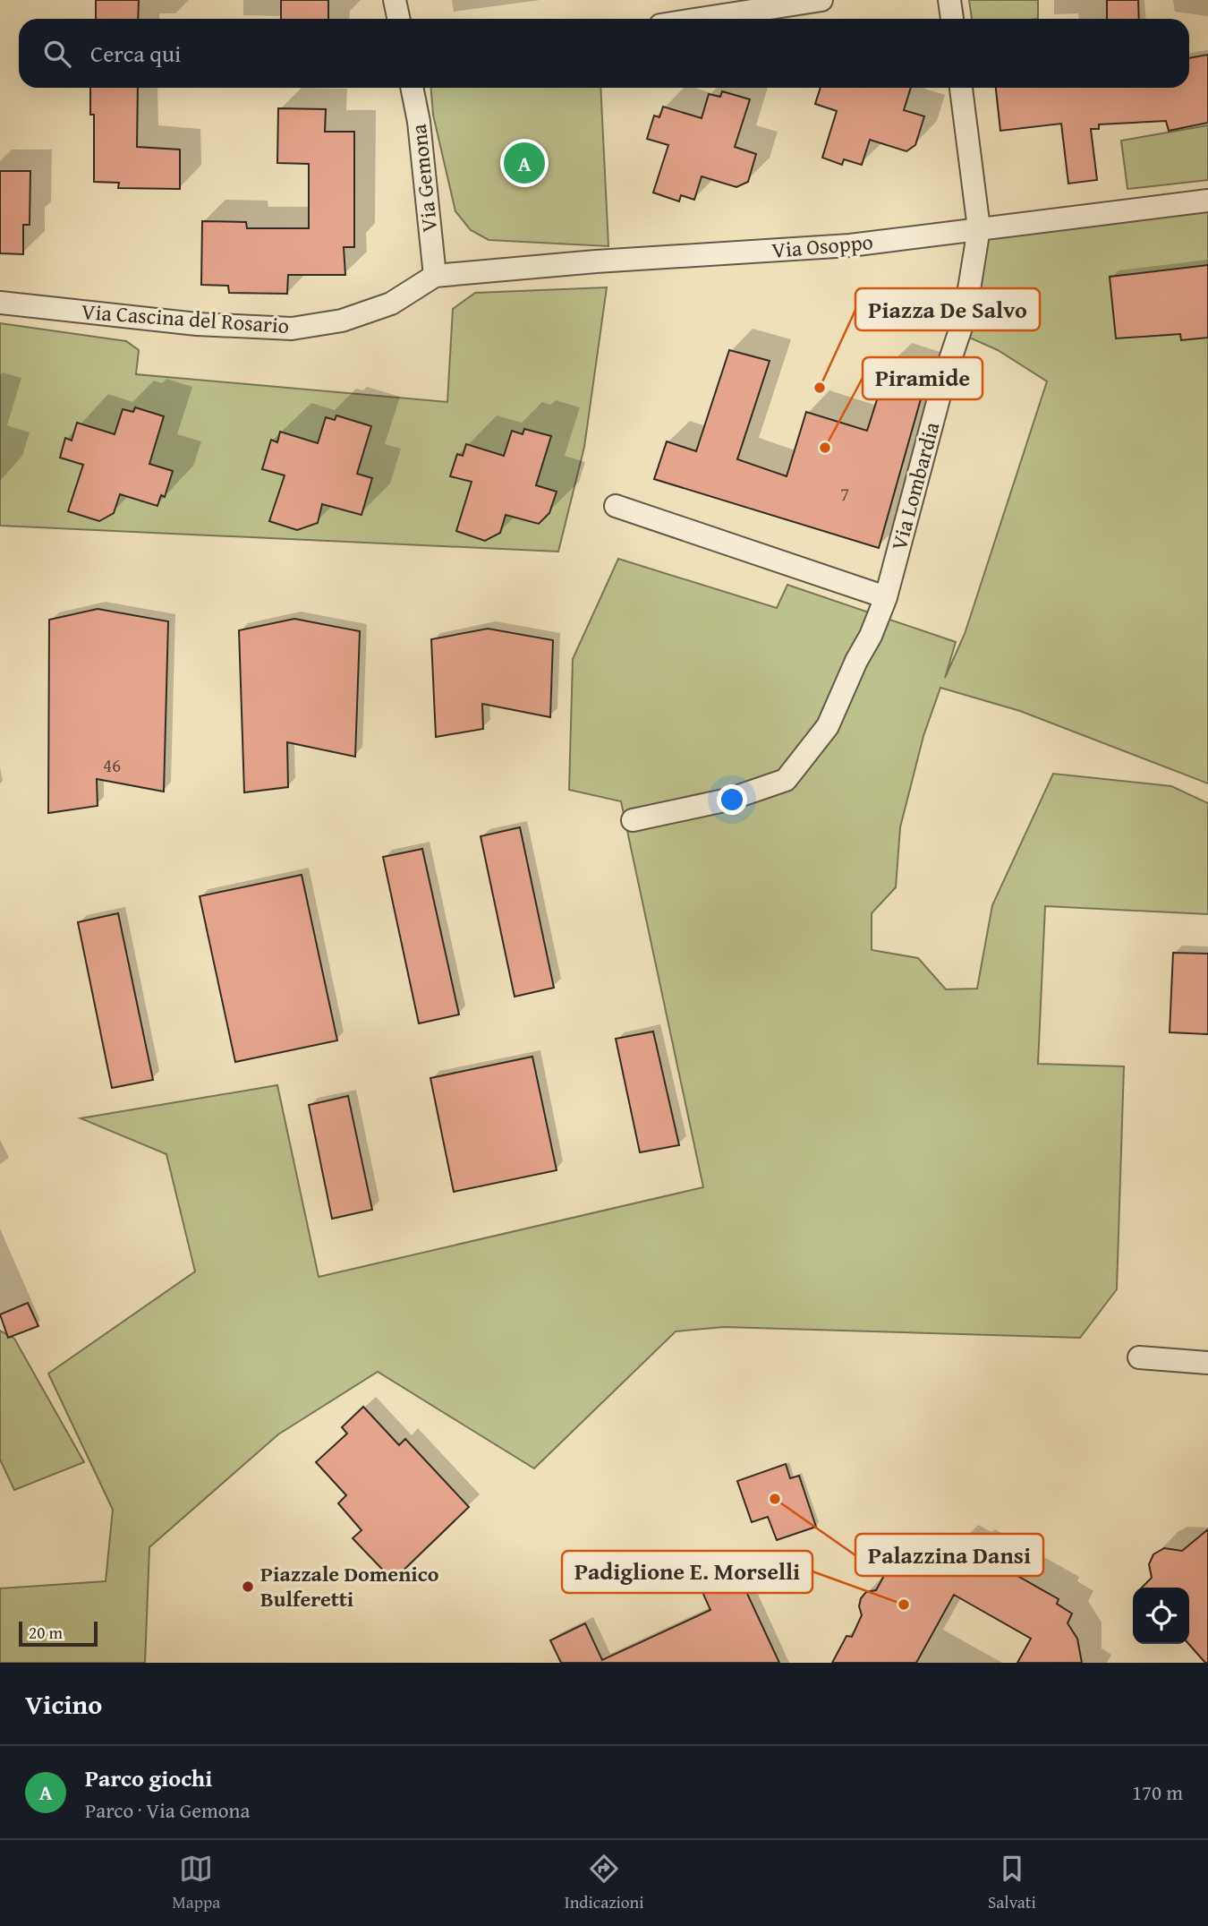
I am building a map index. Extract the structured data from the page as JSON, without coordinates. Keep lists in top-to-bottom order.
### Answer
{
  "streets": {
    "street": [
      "Via Gemona",
      "Via Osoppo",
      "Via Cascina del Rosario",
      "Via Lombardia"
    ]
  },
  "crossings": [
    ["Via Gemona", "Via Osoppo"],
    ["Via Gemona", "Via Cascina del Rosario"],
    ["Via Osoppo", "Via Cascina del Rosario"],
    ["Via Osoppo", "Via Lombardia"]
  ],
  "places": [
    "Piazza De Salvo",
    "Piramide",
    "Palazzina Dansi",
    "Piazzale Domenico Bulferetti",
    "Padiglione E. Morselli"
  ],
  "house_numbers": ["7", "46"],
  "scale_bar": "20 m",
  "page": {
    "search": "Cerca qui",
    "pins": "A",
    "scale": "20 m",
    "heading": "Vicino",
    "list": [
      {
        "mark": "A",
        "name": "Parco giochi",
        "note": "Parco · Via Gemona",
        "value": "170 m"
      }
    ],
    "nav": ["Mappa", "Indicazioni", "Salvati"]
  }
}
